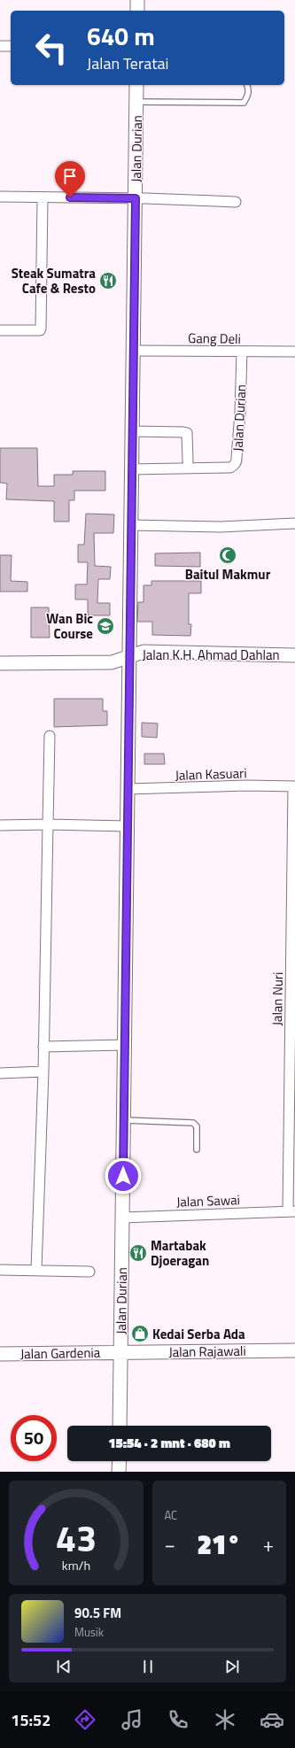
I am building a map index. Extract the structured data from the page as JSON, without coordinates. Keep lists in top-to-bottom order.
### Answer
{
  "streets": {
    "main road": [
      "Jalan Durian",
      "Jalan K.H. Ahmad Dahlan",
      "Jalan Rajawali",
      "Jalan Gardenia"
    ],
    "street": [
      "Gang Deli",
      "Jalan Kasuari",
      "Jalan Nuri",
      "Jalan Sawai"
    ]
  },
  "crossings": [
    ["Jalan Durian", "Gang Deli"],
    ["Jalan Durian", "Jalan K.H. Ahmad Dahlan"],
    ["Jalan Durian", "Jalan Kasuari"],
    ["Jalan Durian", "Jalan Sawai"],
    ["Jalan Durian", "Jalan Rajawali"],
    ["Jalan Durian", "Jalan Gardenia"],
    ["Jalan Kasuari", "Jalan Nuri"],
    ["Jalan Nuri", "Jalan Sawai"],
    ["Jalan Rajawali", "Jalan Gardenia"]
  ],
  "places": {
    "restaurant": ["Steak Sumatra Cafe & Resto", "Martabak Djoeragan"],
    "mosque": ["Baitul Makmur"],
    "school or university": ["Wan Bic Course"],
    "shop": ["Kedai Serba Ada"]
  },
  "page": {
    "turn": ["640 m", "Jalan Teratai"],
    "limit": "50",
    "trip": "15:54 · 2 mnt · 680 m",
    "tile": "AC",
    "heat": ["−", "21°", "+"],
    "song": ["90.5 FM", "Musik"],
    "tabs": "15:52",
    "gauge": ["43", "km/h"]
  }
}
